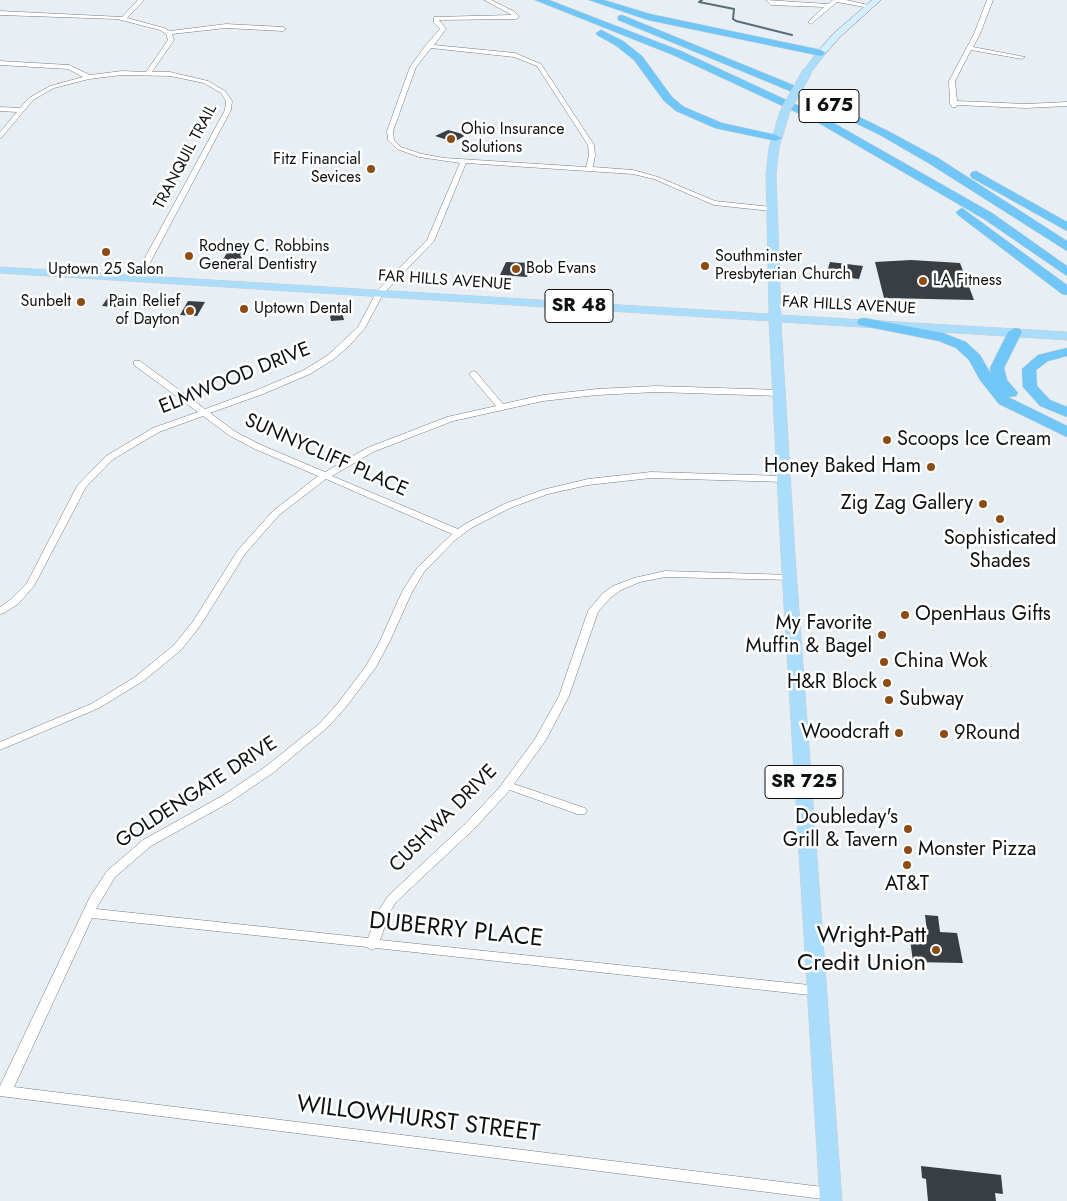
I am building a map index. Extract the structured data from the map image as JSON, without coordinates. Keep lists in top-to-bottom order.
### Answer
{
  "streets": {
    "highway": ["I 675"],
    "main road": ["FAR HILLS AVENUE", "SR 48", "SR 725"],
    "street": [
      "TRANQUIL TRAIL",
      "ELMWOOD DRIVE",
      "SUNNYCLIFF PLACE",
      "GOLDENGATE DRIVE",
      "CUSHWA DRIVE",
      "DUBERRY PLACE",
      "WILLOWHURST STREET"
    ]
  },
  "crossings": [
    ["TRANQUIL TRAIL", "FAR HILLS AVENUE"],
    ["FAR HILLS AVENUE", "ELMWOOD DRIVE"],
    ["FAR HILLS AVENUE", "SR 725"],
    ["ELMWOOD DRIVE", "SUNNYCLIFF PLACE"],
    ["SUNNYCLIFF PLACE", "GOLDENGATE DRIVE"],
    ["SR 725", "GOLDENGATE DRIVE"],
    ["SR 725", "CUSHWA DRIVE"],
    ["SR 725", "DUBERRY PLACE"],
    ["SR 725", "WILLOWHURST STREET"],
    ["GOLDENGATE DRIVE", "DUBERRY PLACE"],
    ["GOLDENGATE DRIVE", "WILLOWHURST STREET"],
    ["CUSHWA DRIVE", "DUBERRY PLACE"]
  ],
  "places": [
    "Ohio Insurance Solutions",
    "Fitz Financial Sevices",
    "Uptown 25 Salon",
    "Rodney C. Robbins General Dentistry",
    "Southminster Presbyterian Church",
    "Bob Evans",
    "LA Fitness",
    "Sunbelt",
    "Uptown Dental",
    "Pain Relief of Dayton",
    "Scoops Ice Cream",
    "Honey Baked Ham",
    "Zig Zag Gallery",
    "Sophisticated Shades",
    "OpenHaus Gifts",
    "My Favorite Muffin & Bagel",
    "China Wok",
    "H&R Block",
    "Subway",
    "Woodcraft",
    "9Round",
    "Doubleday's Grill & Tavern",
    "Monster Pizza",
    "AT&T",
    "Wright-Patt Credit Union"
  ]
}
